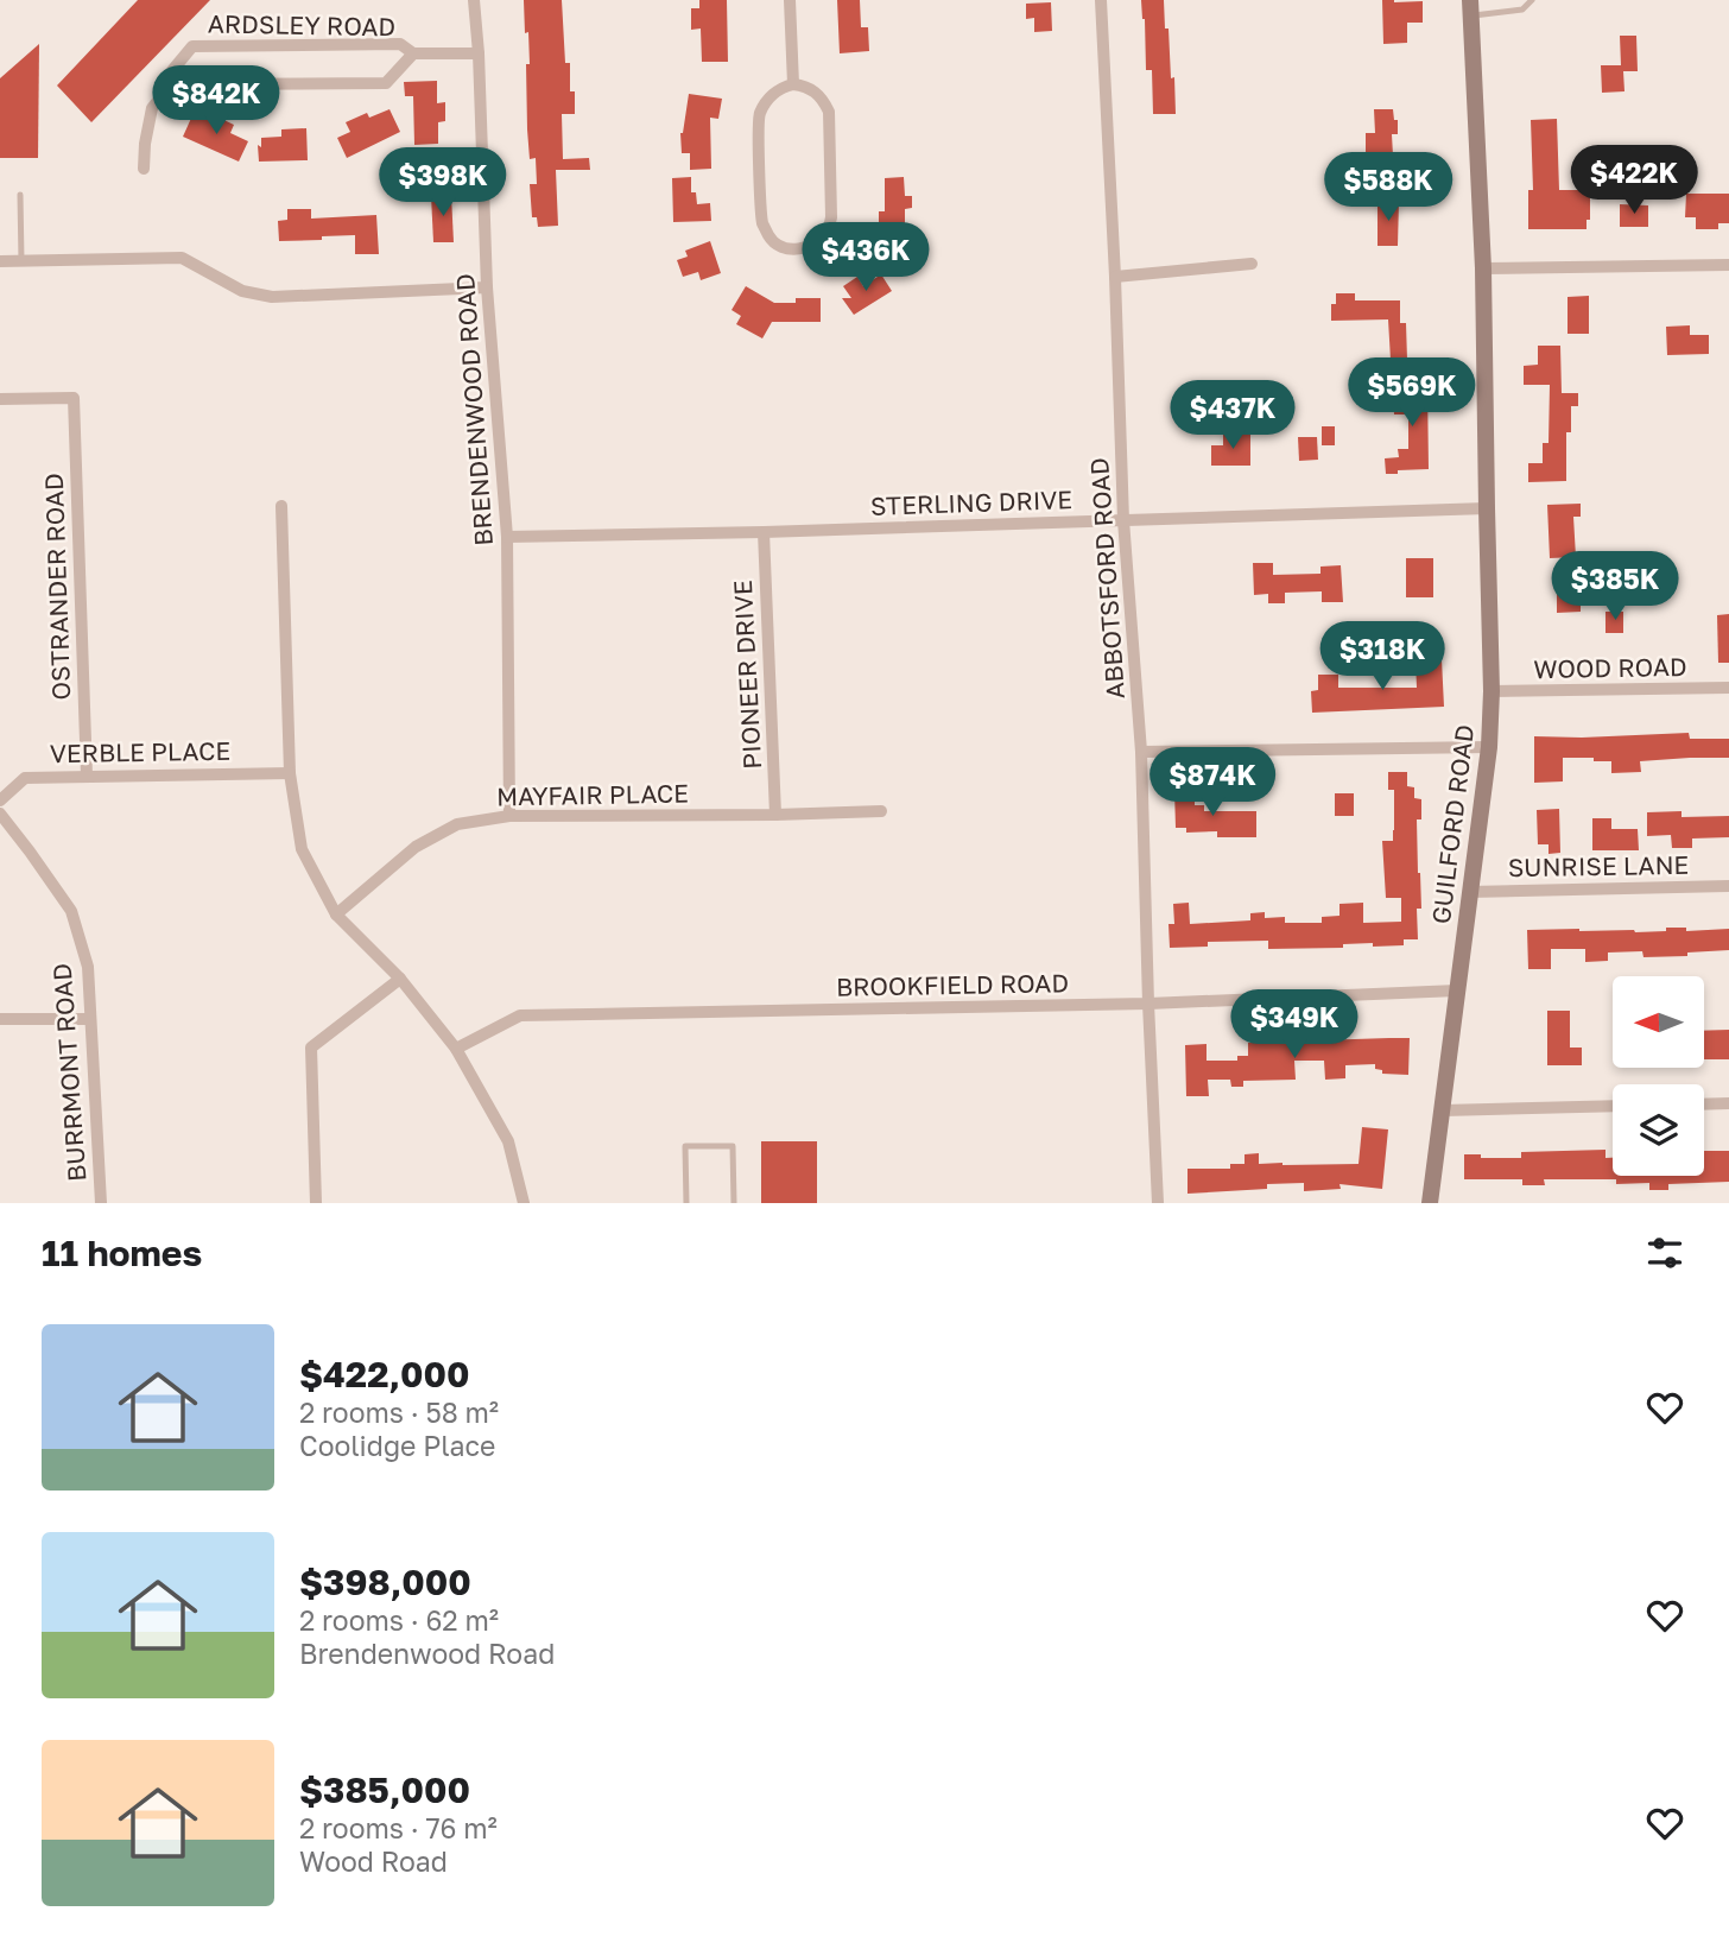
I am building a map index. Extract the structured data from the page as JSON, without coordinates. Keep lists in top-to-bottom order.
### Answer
{
  "streets": {
    "street": [
      "ARDSLEY ROAD",
      "BRENDENWOOD ROAD",
      "STERLING DRIVE",
      "ABBOTSFORD ROAD",
      "OSTRANDER ROAD",
      "WOOD ROAD",
      "PIONEER DRIVE",
      "VERBLE PLACE",
      "MAYFAIR PLACE",
      "GUILFORD ROAD",
      "SUNRISE LANE",
      "BROOKFIELD ROAD",
      "BURRMONT ROAD"
    ]
  },
  "crossings": [
    ["ARDSLEY ROAD", "BRENDENWOOD ROAD"],
    ["BRENDENWOOD ROAD", "STERLING DRIVE"],
    ["BRENDENWOOD ROAD", "MAYFAIR PLACE"],
    ["STERLING DRIVE", "ABBOTSFORD ROAD"],
    ["STERLING DRIVE", "PIONEER DRIVE"],
    ["STERLING DRIVE", "GUILFORD ROAD"],
    ["ABBOTSFORD ROAD", "BROOKFIELD ROAD"],
    ["OSTRANDER ROAD", "VERBLE PLACE"],
    ["WOOD ROAD", "GUILFORD ROAD"],
    ["PIONEER DRIVE", "MAYFAIR PLACE"],
    ["GUILFORD ROAD", "SUNRISE LANE"],
    ["GUILFORD ROAD", "BROOKFIELD ROAD"]
  ],
  "north": "left",
  "page": {
    "price": [
      "$842K",
      "$422K",
      "$398K",
      "$588K",
      "$436K",
      "$569K",
      "$437K",
      "$385K",
      "$318K",
      "$874K",
      "$349K"
    ],
    "heading": "11 homes",
    "list": [
      {
        "name": "$422,000",
        "note": "2 rooms · 58 m² · Coolidge Place"
      },
      {
        "name": "$398,000",
        "note": "2 rooms · 62 m² · Brendenwood Road"
      },
      {
        "name": "$385,000",
        "note": "2 rooms · 76 m² · Wood Road"
      }
    ]
  }
}
